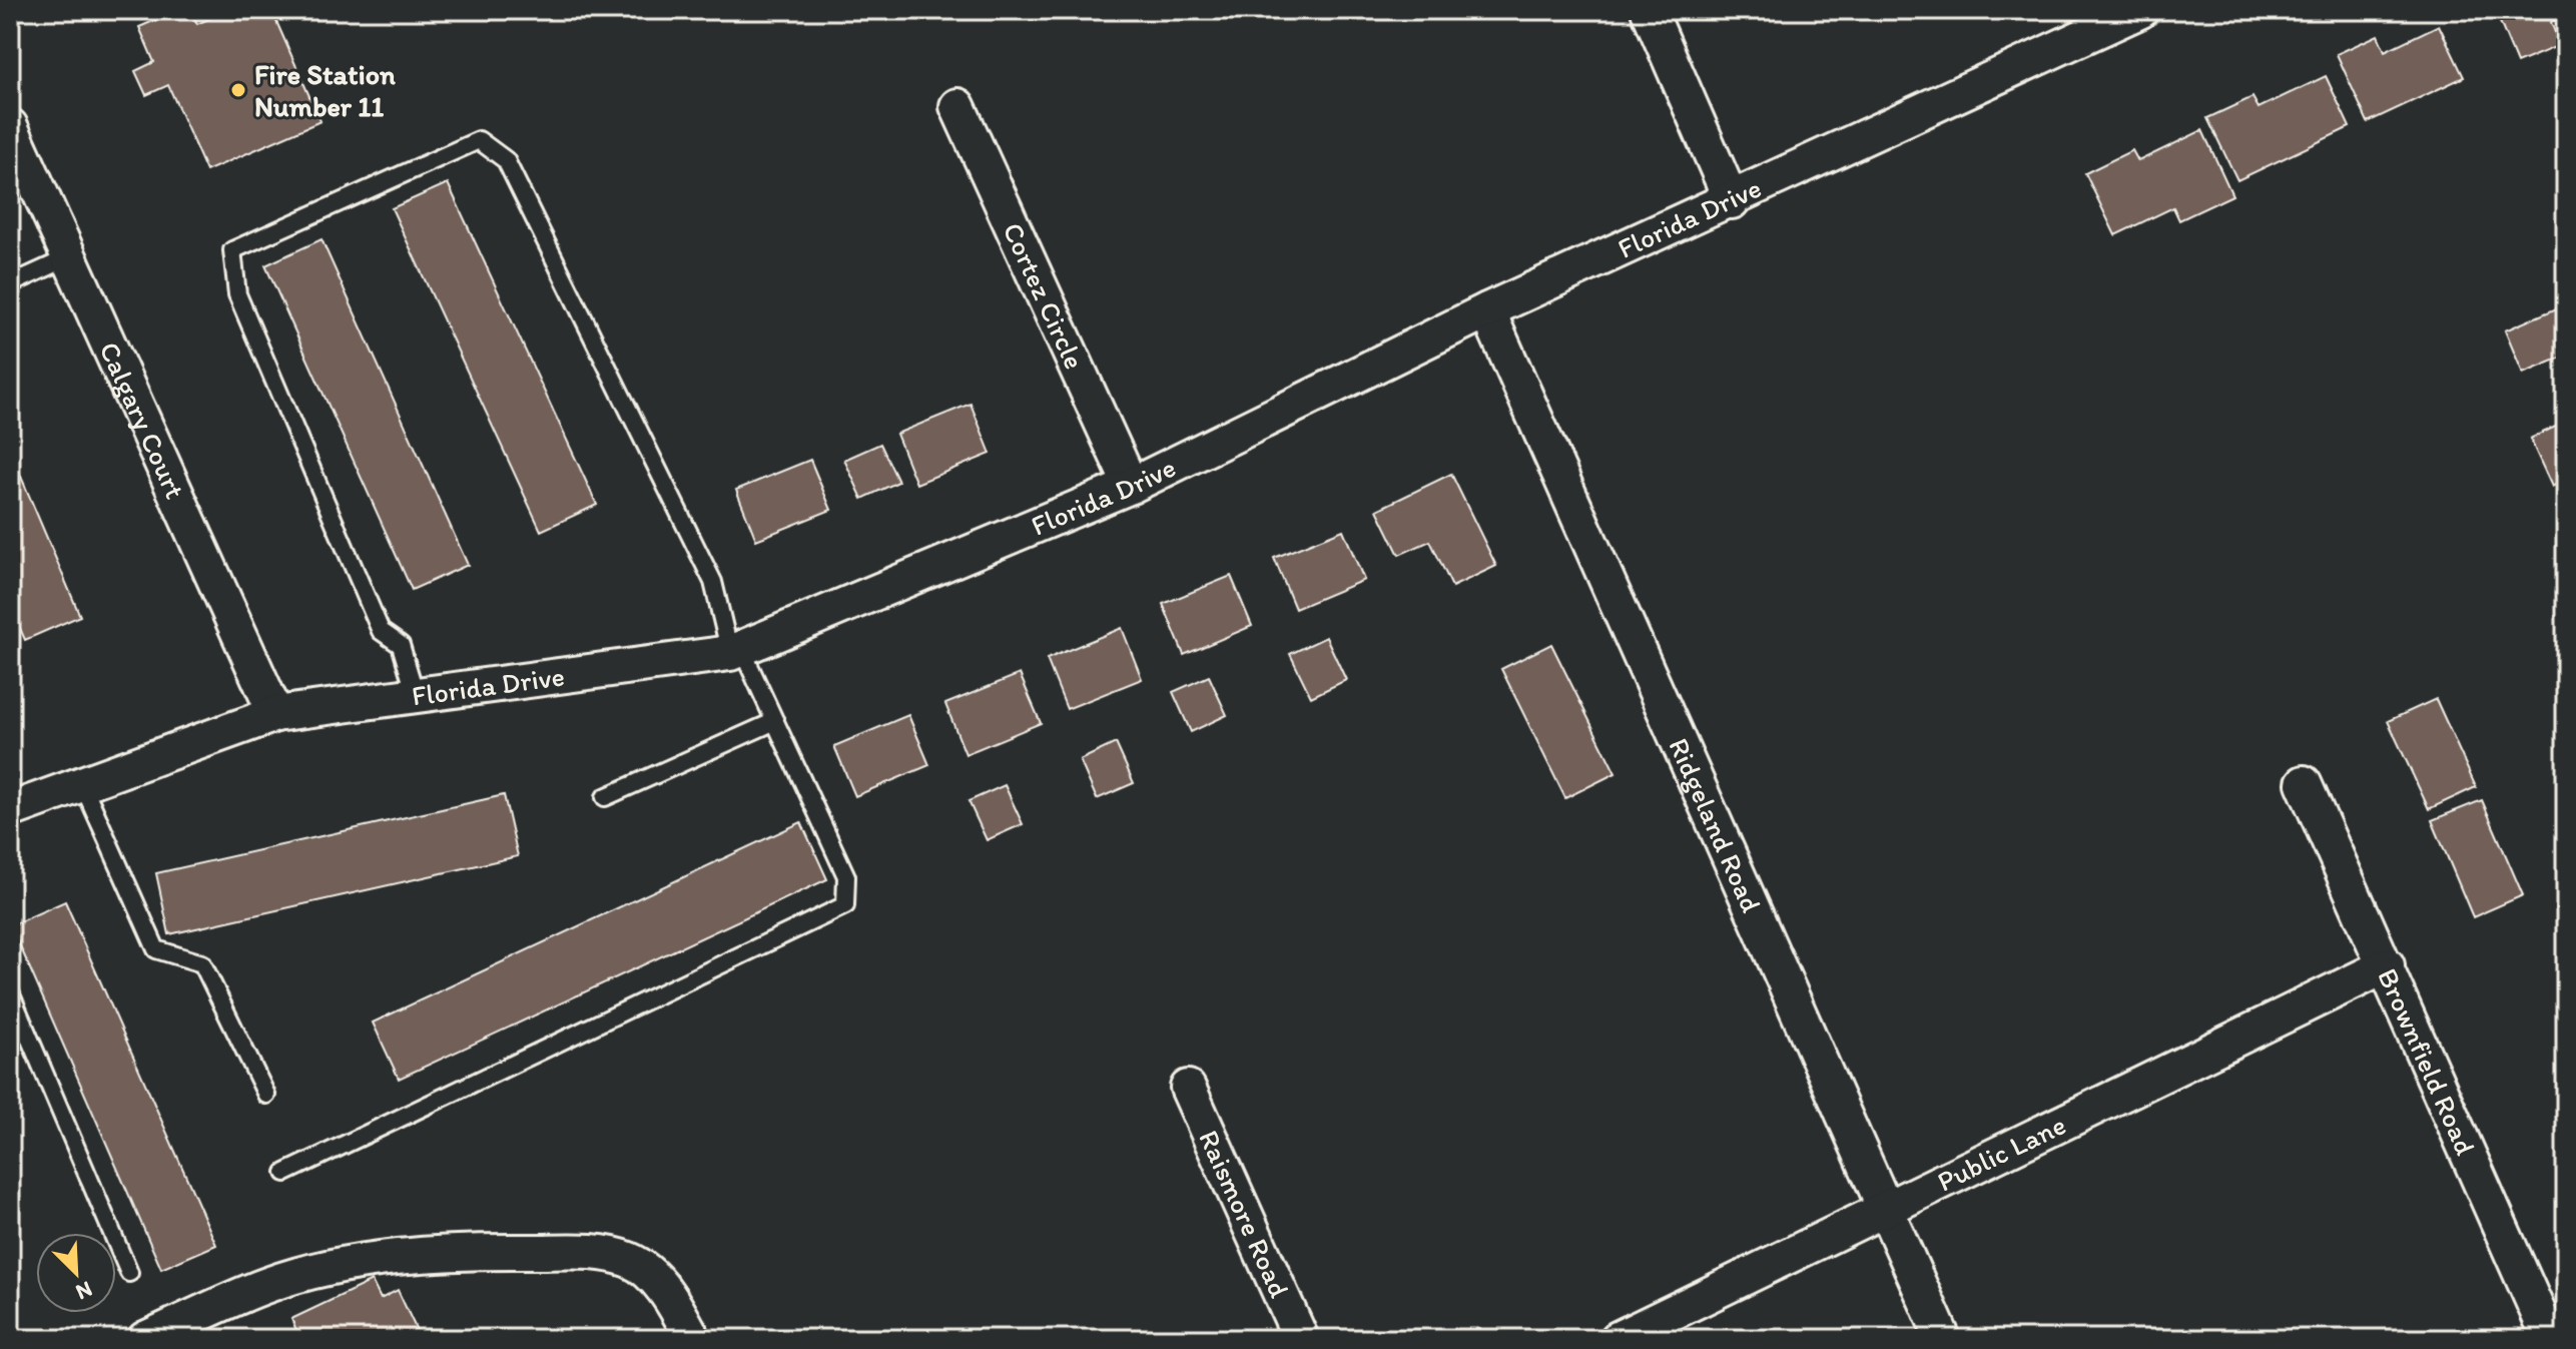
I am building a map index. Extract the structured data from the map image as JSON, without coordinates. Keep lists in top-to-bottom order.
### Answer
{
  "streets": {
    "street": [
      "Florida Drive",
      "Cortez Circle",
      "Calgary Court",
      "Ridgeland Road",
      "Brownfield Road",
      "Public Lane",
      "Raismore Road"
    ]
  },
  "crossings": [
    ["Florida Drive", "Cortez Circle"],
    ["Florida Drive", "Calgary Court"],
    ["Florida Drive", "Ridgeland Road"],
    ["Ridgeland Road", "Public Lane"],
    ["Brownfield Road", "Public Lane"]
  ],
  "places": ["Fire Station Number 11"],
  "north": "bottom right"
}
